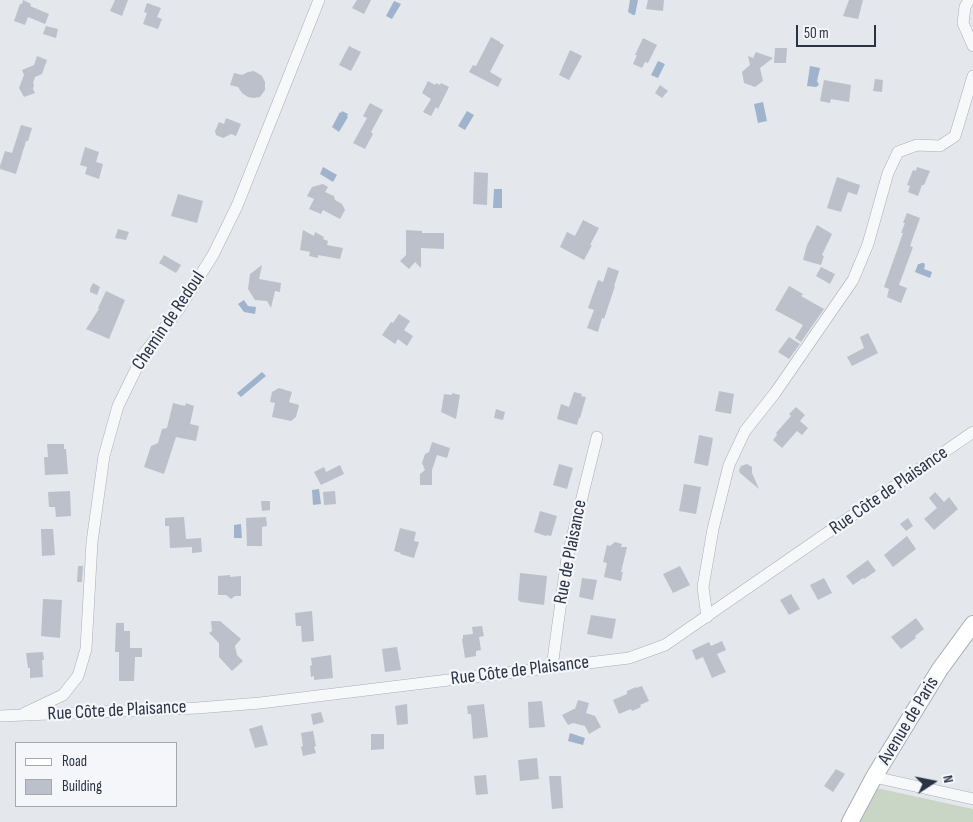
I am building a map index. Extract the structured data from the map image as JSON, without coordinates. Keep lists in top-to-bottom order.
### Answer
{
  "streets": {
    "main road": ["Avenue de Paris"],
    "street": ["Chemin de Redoul", "Rue Côte de Plaisance", "Rue de Plaisance"]
  },
  "crossings": [
    ["Chemin de Redoul", "Rue Côte de Plaisance"],
    ["Rue Côte de Plaisance", "Rue de Plaisance"]
  ],
  "legend": ["Road", "Building"],
  "scale_bar": "50 m",
  "north": "right"
}
